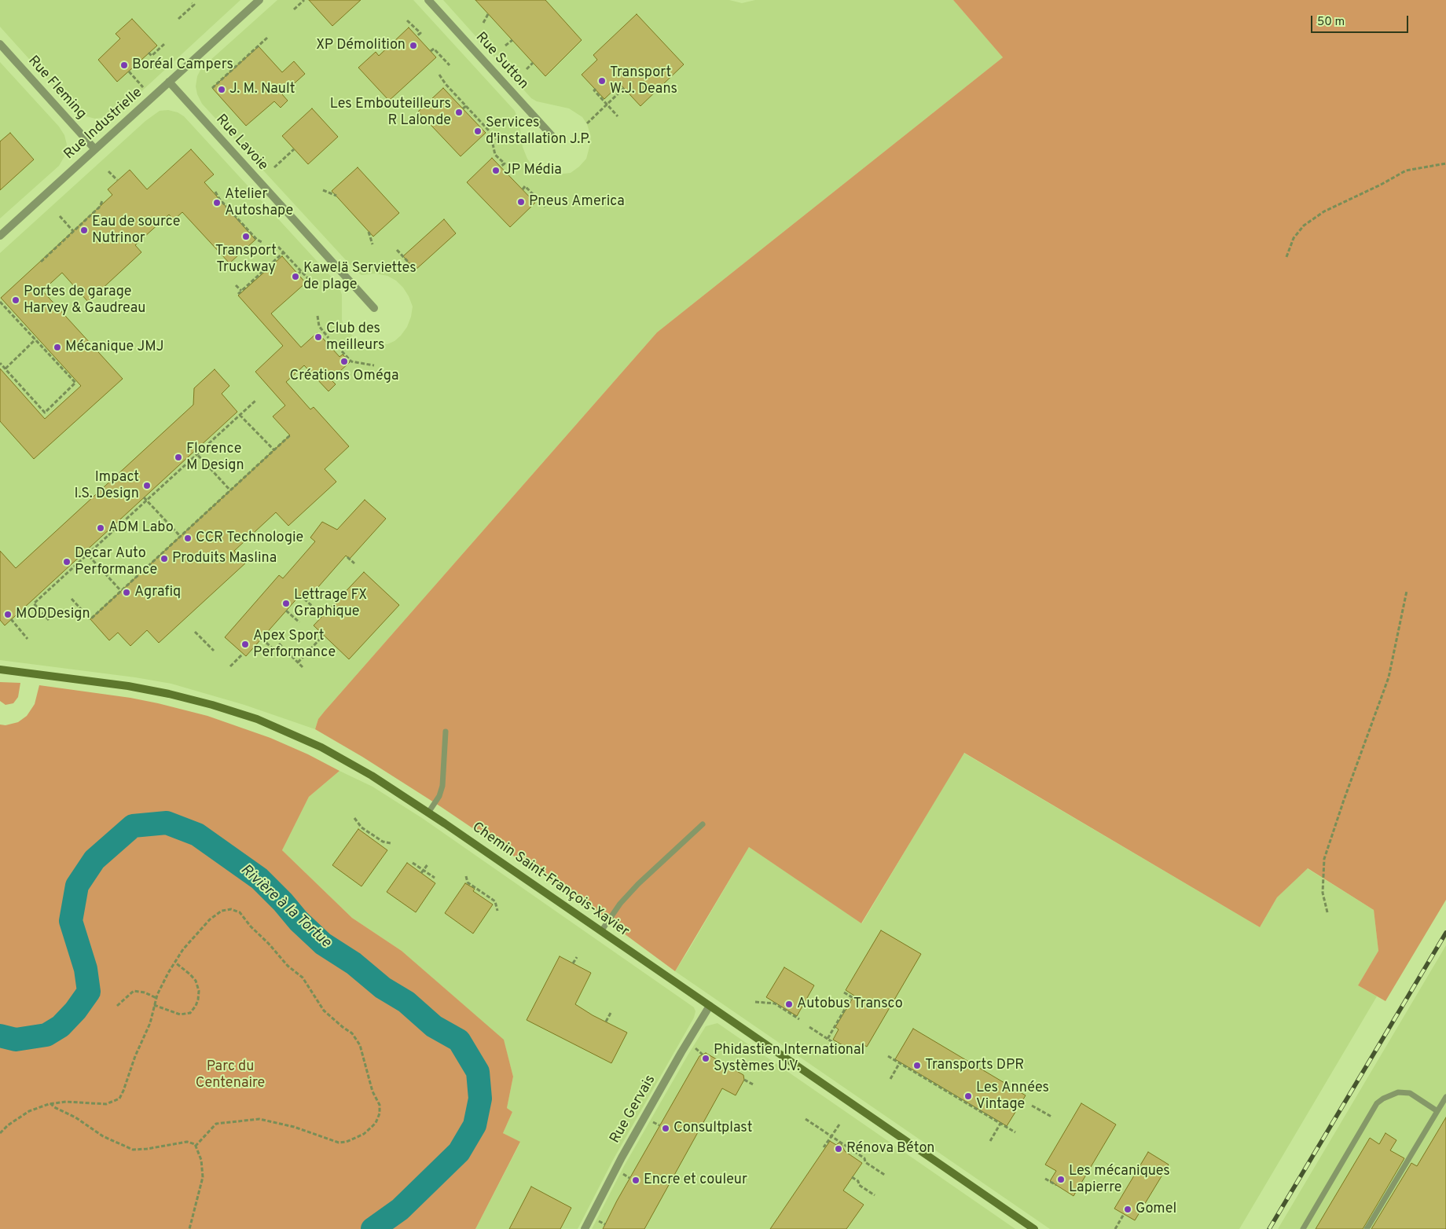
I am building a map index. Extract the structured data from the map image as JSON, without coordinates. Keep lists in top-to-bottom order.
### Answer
{
  "streets": {
    "street": [
      "Rue Sutton",
      "Rue Fleming",
      "Rue Industrielle",
      "Rue Lavoie",
      "Chemin Saint-François-Xavier",
      "Rue Gervais"
    ]
  },
  "crossings": [
    ["Rue Fleming", "Rue Industrielle"],
    ["Rue Industrielle", "Rue Lavoie"],
    ["Chemin Saint-François-Xavier", "Rue Gervais"]
  ],
  "water": ["Rivière à la Tortue"],
  "parks": ["Parc du Centenaire"],
  "places": [
    "XP Démolition",
    "Boréal Campers",
    "Transport W.J. Deans",
    "J. M. Nault",
    "Les Embouteilleurs R Lalonde",
    "Services d'installation J.P.",
    "JP Média",
    "Pneus America",
    "Atelier Autoshape",
    "Eau de source Nutrinor",
    "Transport Truckway",
    "Kawelä Serviettes de plage",
    "Portes de garage Harvey & Gaudreau",
    "Club des meilleurs",
    "Mécanique JMJ",
    "Créations Oméga",
    "Florence M Design",
    "Impact I.S. Design",
    "ADM Labo",
    "CCR Technologie",
    "Produits Maslina",
    "Decar Auto Performance",
    "Agrafiq",
    "Lettrage FX Graphique",
    "MODDesign",
    "Apex Sport Performance",
    "Autobus Transco",
    "Phidastien International Systèmes U.V.",
    "Transports DPR",
    "Les Années Vintage",
    "Consultplast",
    "Rénova Béton",
    "Les mécaniques Lapierre",
    "Encre et couleur",
    "Gomel"
  ],
  "scale_bar": "50 m"
}
